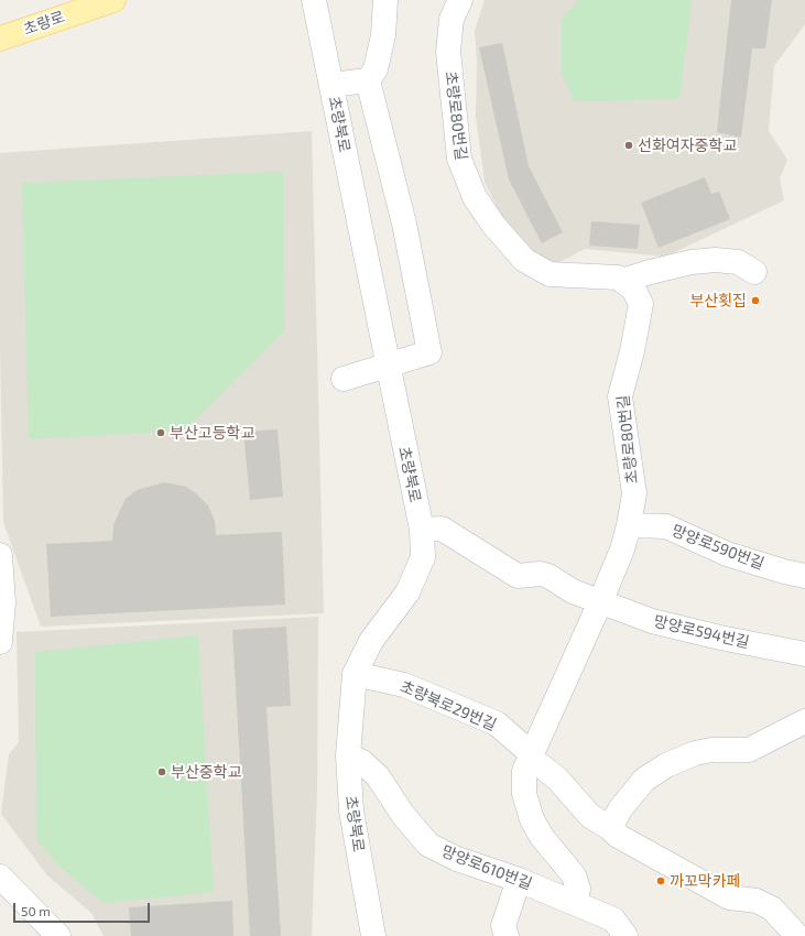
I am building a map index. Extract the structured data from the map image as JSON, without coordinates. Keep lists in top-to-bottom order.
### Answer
{
  "streets": {
    "main road": ["초량로"],
    "street": [
      "초량로80번길",
      "초량북로",
      "망양로590번길",
      "망양로594번길",
      "초량북로29번길",
      "망양로610번길"
    ]
  },
  "crossings": [
    ["초량로80번길", "망양로590번길"],
    ["초량로80번길", "망양로594번길"],
    ["초량로80번길", "초량북로29번길"],
    ["초량로80번길", "망양로610번길"],
    ["초량북로", "망양로594번길"],
    ["초량북로", "초량북로29번길"],
    ["초량북로", "망양로610번길"]
  ],
  "places": [
    "선화여자중학교",
    "부산횟집",
    "부산고등학교",
    "부산중학교",
    "까꼬막카페"
  ],
  "scale_bar": "50 m"
}
